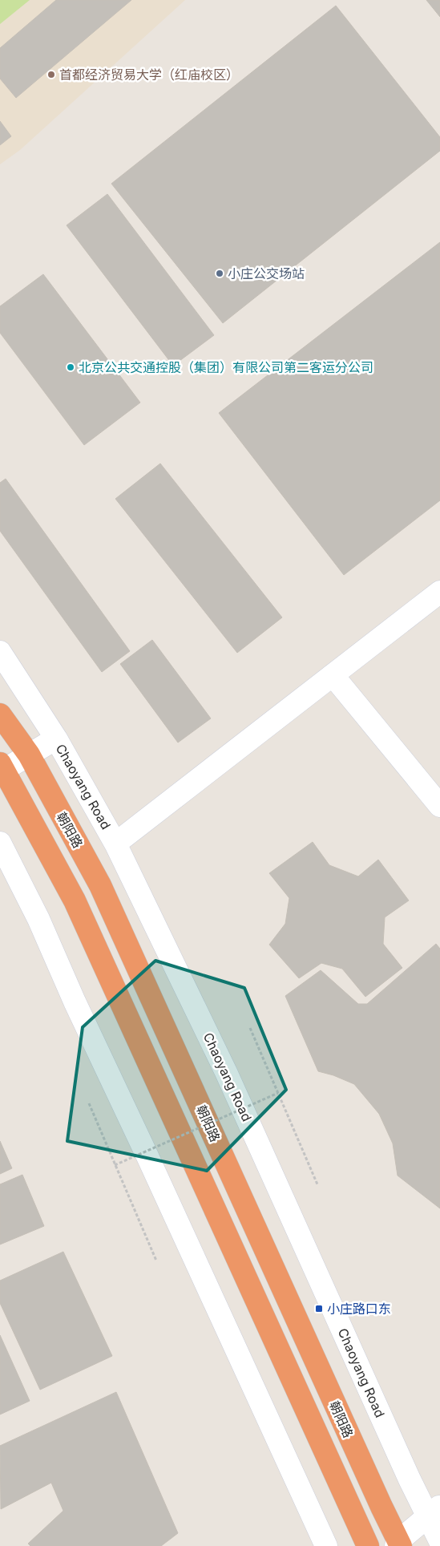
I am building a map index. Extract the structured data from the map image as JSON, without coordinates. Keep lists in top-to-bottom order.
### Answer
{
  "streets": {
    "highway": ["朝阳路"],
    "street": ["Chaoyang Road"]
  },
  "places": {
    "other": ["首都经济贸易大学（红庙校区）", "小庄公交场站", "北京公共交通控股（集团）有限公司第二客运分公司"],
    "transit": ["小庄路口东"]
  }
}
